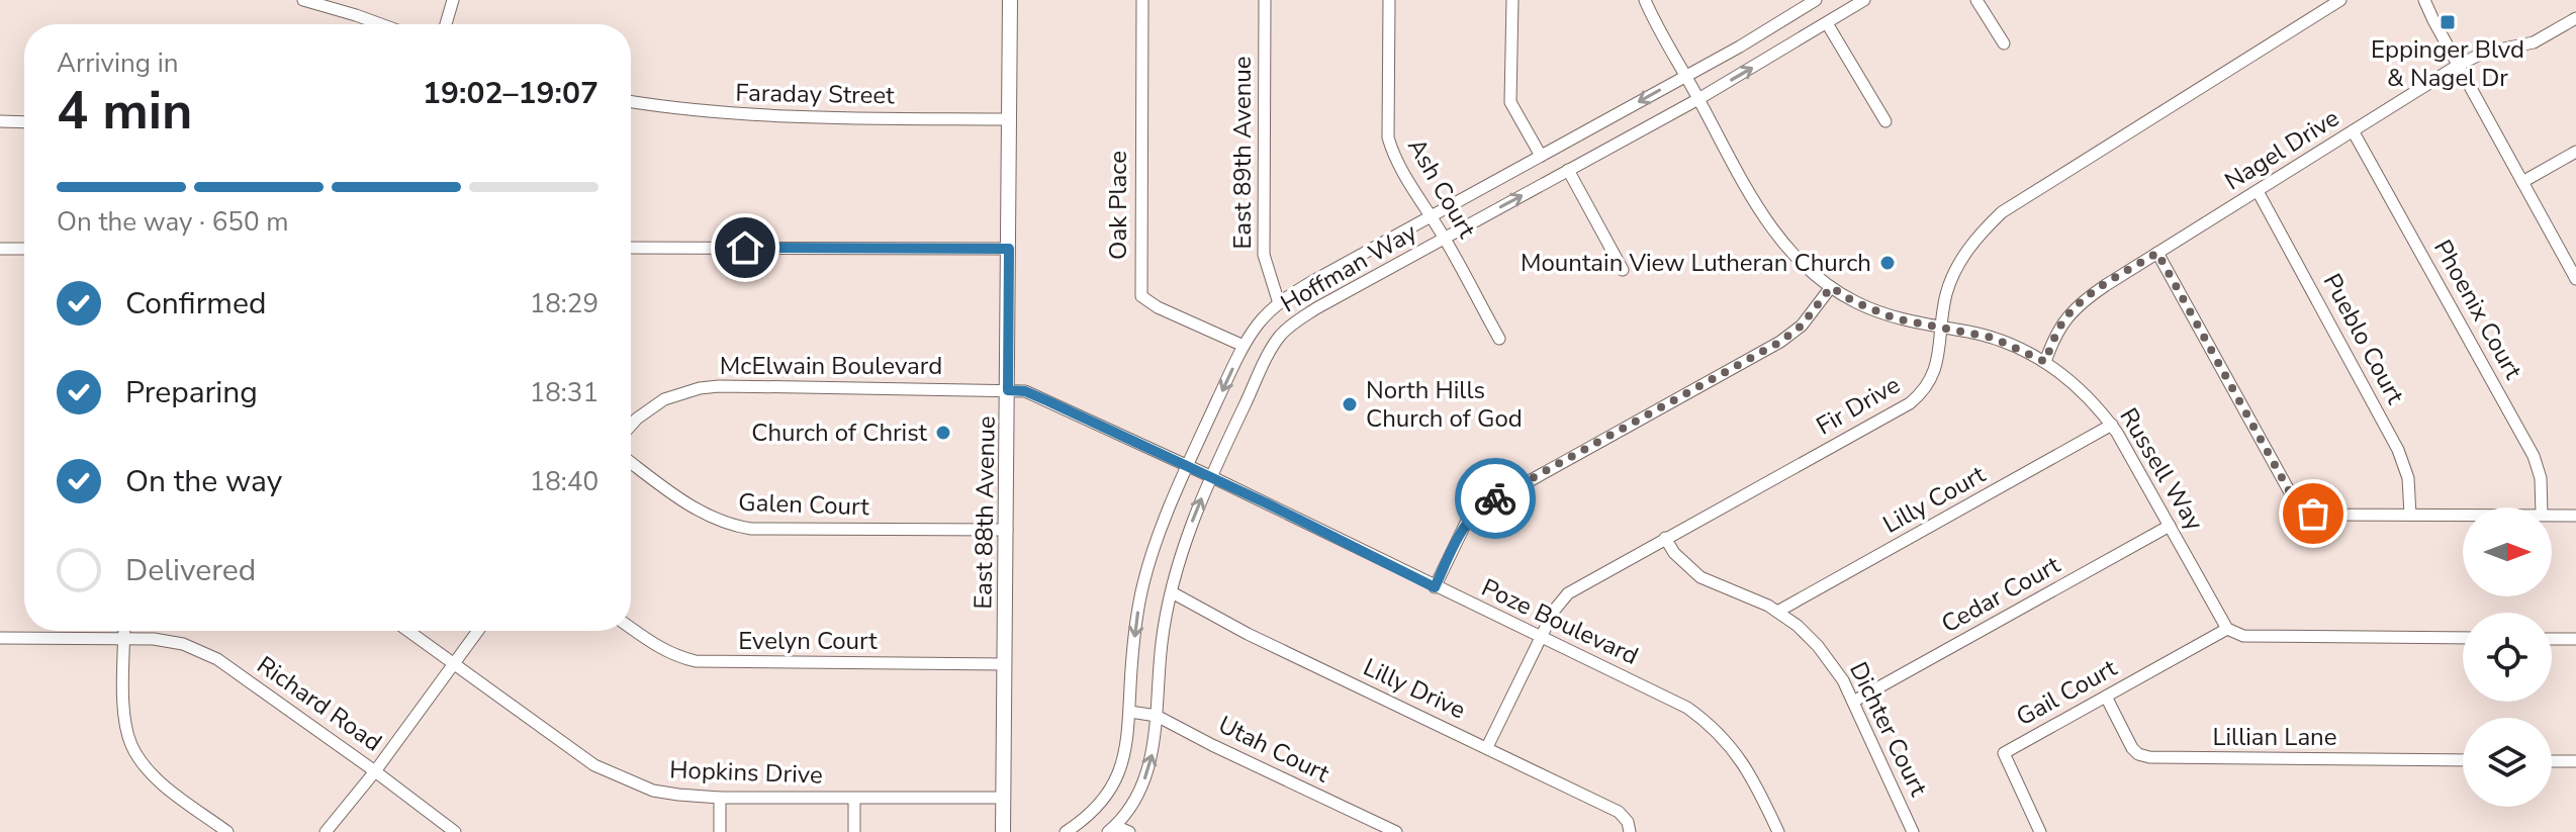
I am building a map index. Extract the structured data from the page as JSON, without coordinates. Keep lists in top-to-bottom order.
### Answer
{
  "streets": {
    "main road": ["East 88th Avenue"],
    "street": [
      "Faraday Street",
      "Nagel Drive",
      "East 89th Avenue",
      "Ash Court",
      "Oak Place",
      "Hoffman Way",
      "Phoenix Court",
      "Pueblo Court",
      "McElwain Boulevard",
      "Fir Drive",
      "Russell Way",
      "Lilly Court",
      "Galen Court",
      "Cedar Court",
      "Poze Boulevard",
      "Evelyn Court",
      "Lilly Drive",
      "Gail Court",
      "Richard Road",
      "Dichter Court",
      "Lillian Lane",
      "Utah Court",
      "Hopkins Drive"
    ]
  },
  "crossings": [
    ["Faraday Street", "East 88th Avenue"],
    ["Nagel Drive", "Phoenix Court"],
    ["Nagel Drive", "Pueblo Court"],
    ["Nagel Drive", "Russell Way"],
    ["East 89th Avenue", "Hoffman Way"],
    ["Ash Court", "Hoffman Way"],
    ["Oak Place", "Hoffman Way"],
    ["Hoffman Way", "Russell Way"],
    ["Hoffman Way", "Poze Boulevard"],
    ["Hoffman Way", "Lilly Drive"],
    ["Hoffman Way", "Utah Court"],
    ["McElwain Boulevard", "East 88th Avenue"],
    ["McElwain Boulevard", "Poze Boulevard"],
    ["Fir Drive", "Russell Way"],
    ["Fir Drive", "Poze Boulevard"],
    ["Fir Drive", "Lilly Drive"],
    ["Fir Drive", "Dichter Court"],
    ["Russell Way", "Lilly Court"],
    ["Russell Way", "Cedar Court"],
    ["Russell Way", "Gail Court"],
    ["Lilly Court", "Dichter Court"],
    ["Galen Court", "East 88th Avenue"],
    ["East 88th Avenue", "Poze Boulevard"],
    ["East 88th Avenue", "Evelyn Court"],
    ["East 88th Avenue", "Hopkins Drive"],
    ["Cedar Court", "Dichter Court"],
    ["Gail Court", "Lillian Lane"]
  ],
  "places": {
    "transit": ["Eppinger Blvd & Nagel Dr"],
    "other": ["Mountain View Lutheran Church", "North Hills Church of God", "Church of Christ"]
  },
  "north": "right",
  "page": {
    "heading": ["4 min", "Arriving in", "19:02–19:07"],
    "bar": "On the way · 650 m",
    "list": [
      ["Confirmed", "18:29"],
      ["Preparing", "18:31"],
      ["On the way", "18:40"],
      "Delivered"
    ]
  }
}
